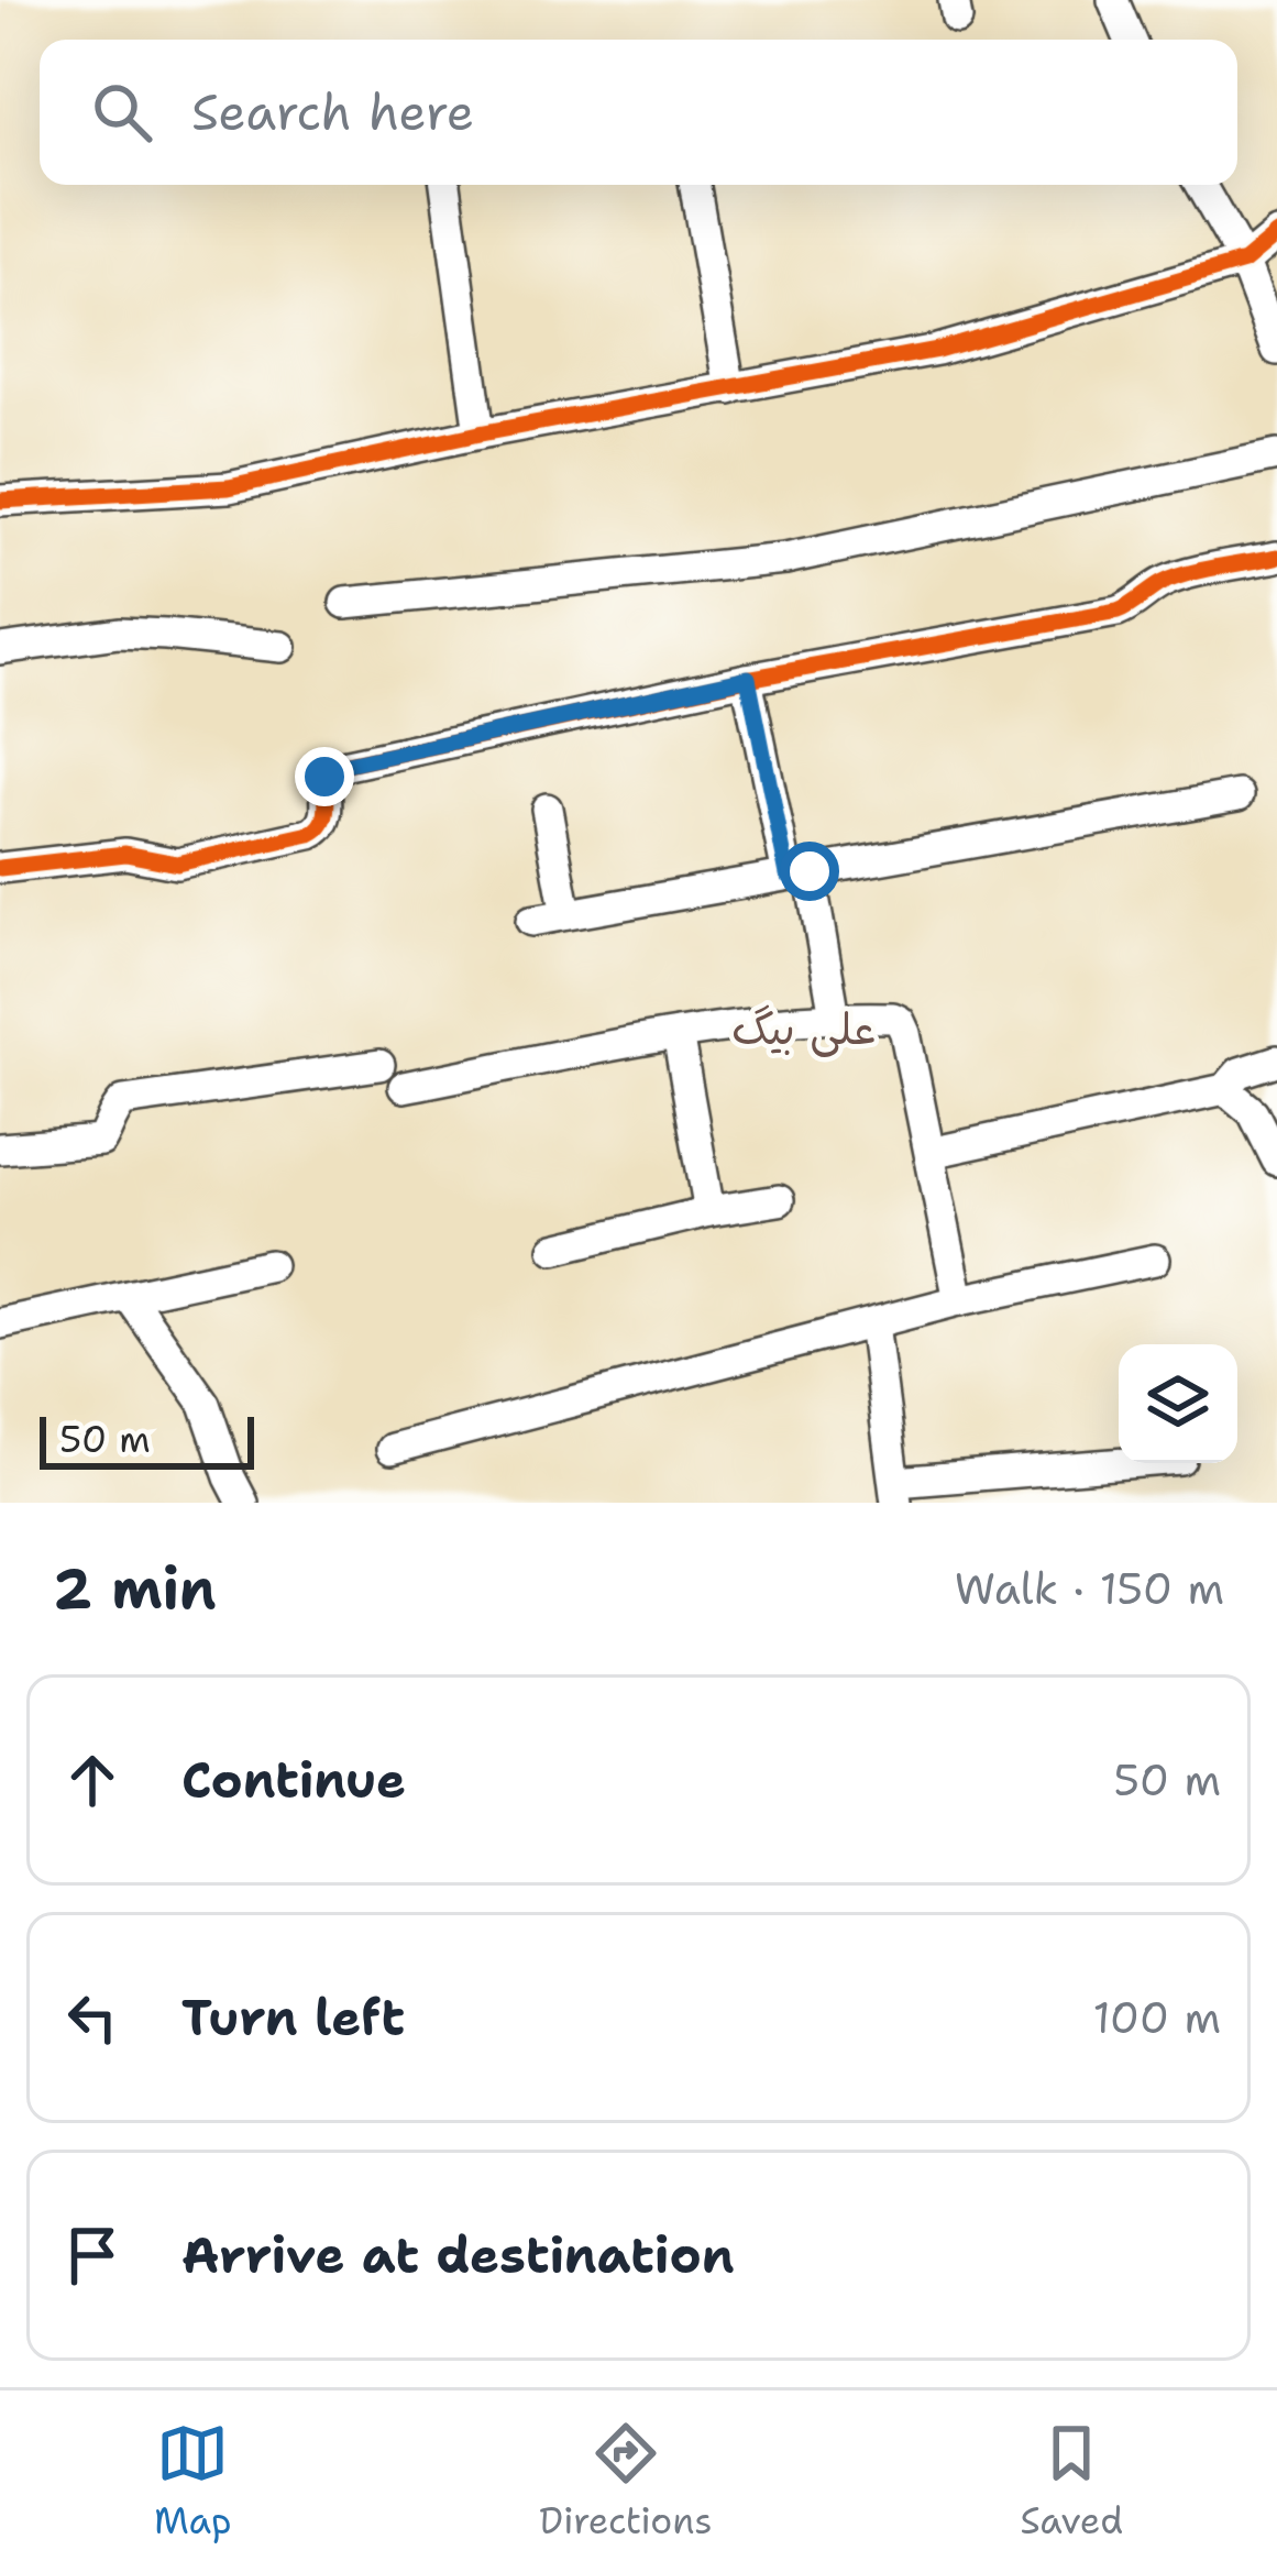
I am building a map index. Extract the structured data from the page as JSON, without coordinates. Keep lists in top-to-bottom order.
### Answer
{
  "districts": ["علی بیگ"],
  "scale_bar": "50 m",
  "page": {
    "search": "Search here",
    "scale": "50 m",
    "heading": ["2 min", "Walk · 150 m"],
    "list": [
      ["Continue", "50 m"],
      ["Turn left", "100 m"],
      "Arrive at destination"
    ],
    "nav": ["Map", "Directions", "Saved"]
  }
}
